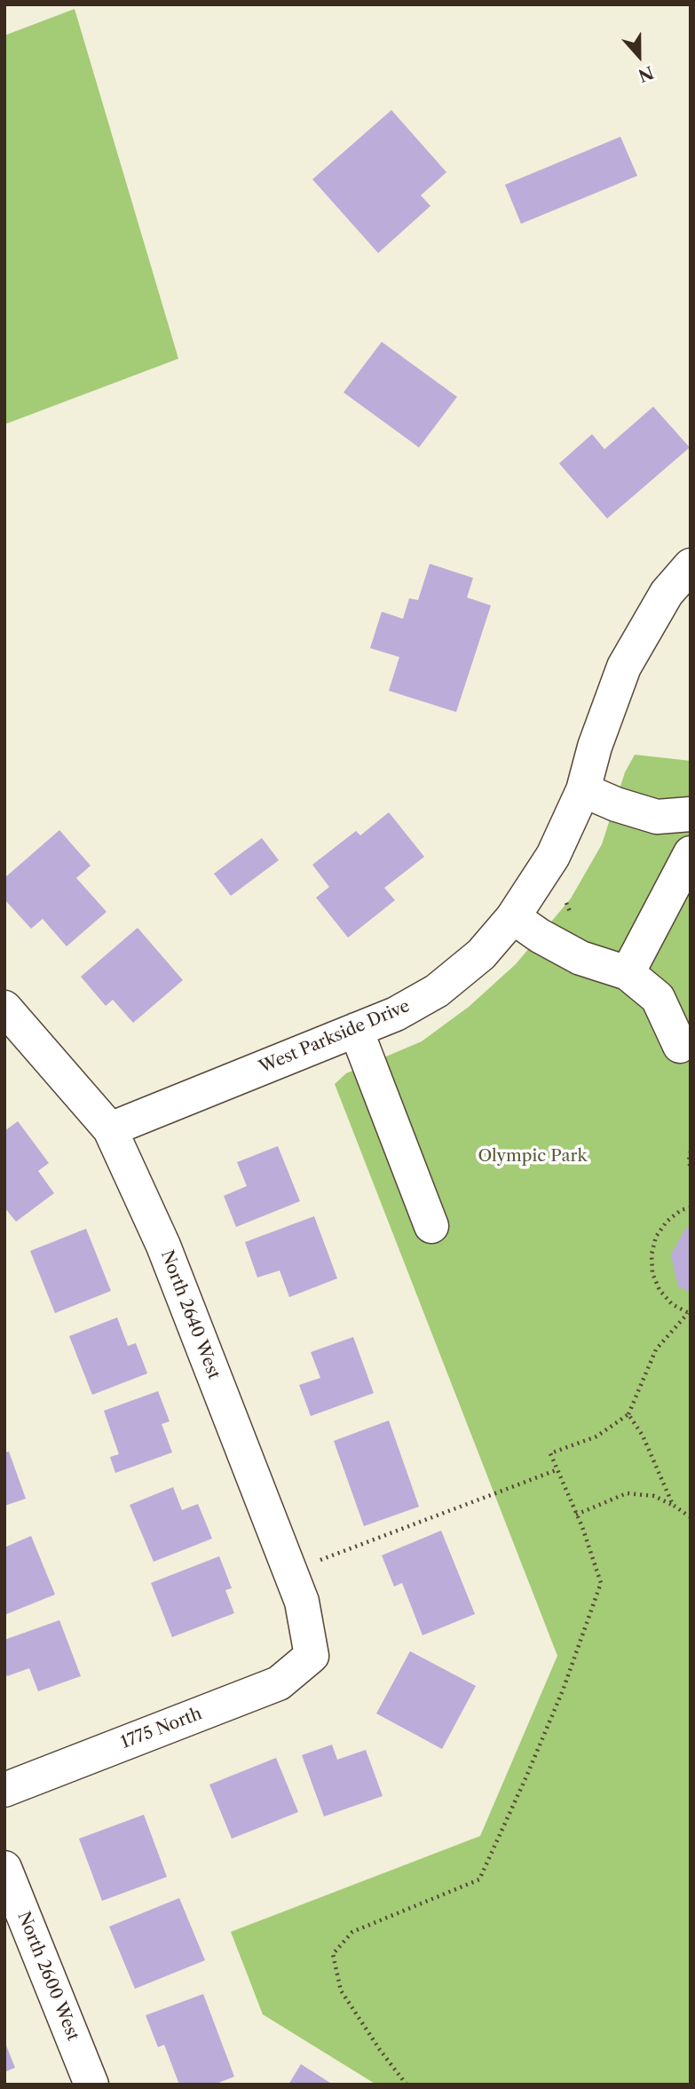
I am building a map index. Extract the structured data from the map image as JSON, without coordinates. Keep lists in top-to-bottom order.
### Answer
{
  "streets": {
    "street": [
      "West Parkside Drive",
      "North 2640 West",
      "1775 North",
      "North 2600 West"
    ]
  },
  "crossings": [
    ["West Parkside Drive", "North 2640 West"],
    ["North 2640 West", "1775 North"]
  ],
  "parks": ["Olympic Park"],
  "north": "bottom"
}
